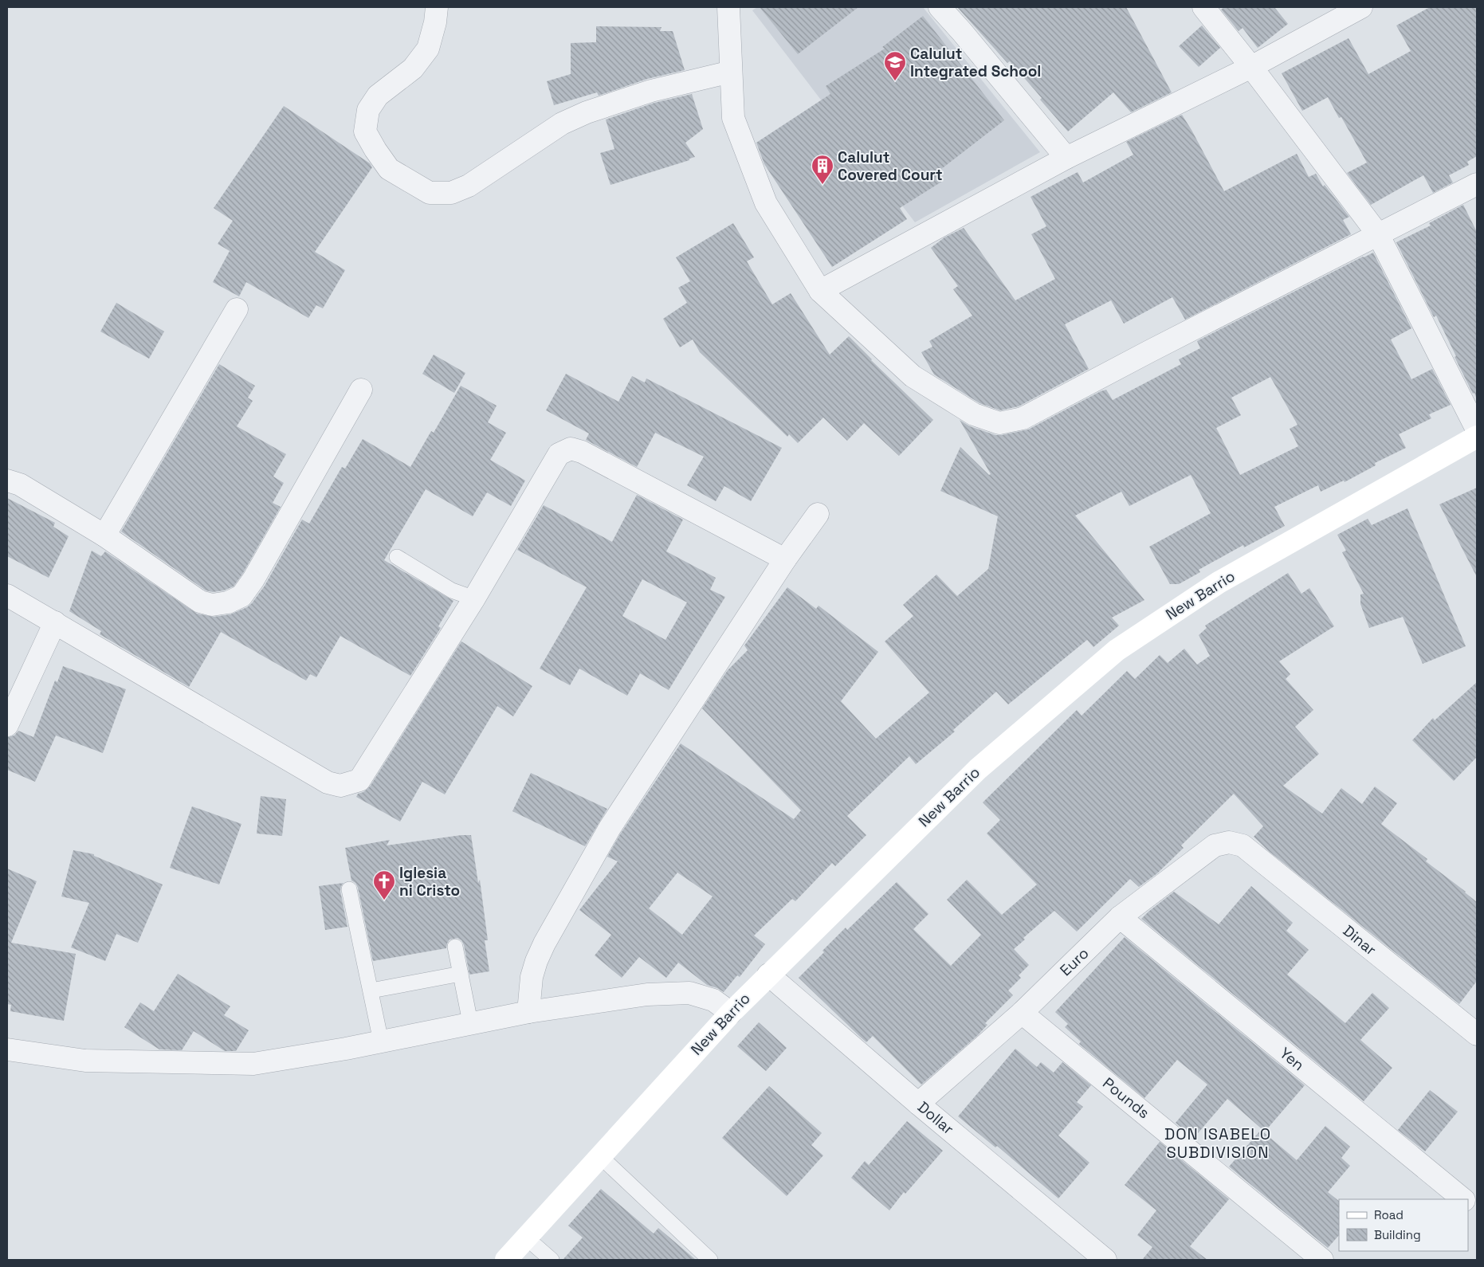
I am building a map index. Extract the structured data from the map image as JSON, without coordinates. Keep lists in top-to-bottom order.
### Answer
{
  "streets": {
    "main road": ["New Barrio"],
    "street": [
      "Dinar",
      "Euro",
      "Yen",
      "Pounds",
      "Dollar"
    ]
  },
  "crossings": [
    ["New Barrio", "Dollar"],
    ["Dinar", "Euro"],
    ["Euro", "Yen"],
    ["Euro", "Pounds"],
    ["Euro", "Dollar"]
  ],
  "districts": ["DON ISABELO SUBDIVISION"],
  "places": {
    "school or university": ["Calulut Integrated School"],
    "building": ["Calulut Covered Court"],
    "church": ["Iglesia ni Cristo"]
  },
  "legend": ["Road", "Building"]
}
